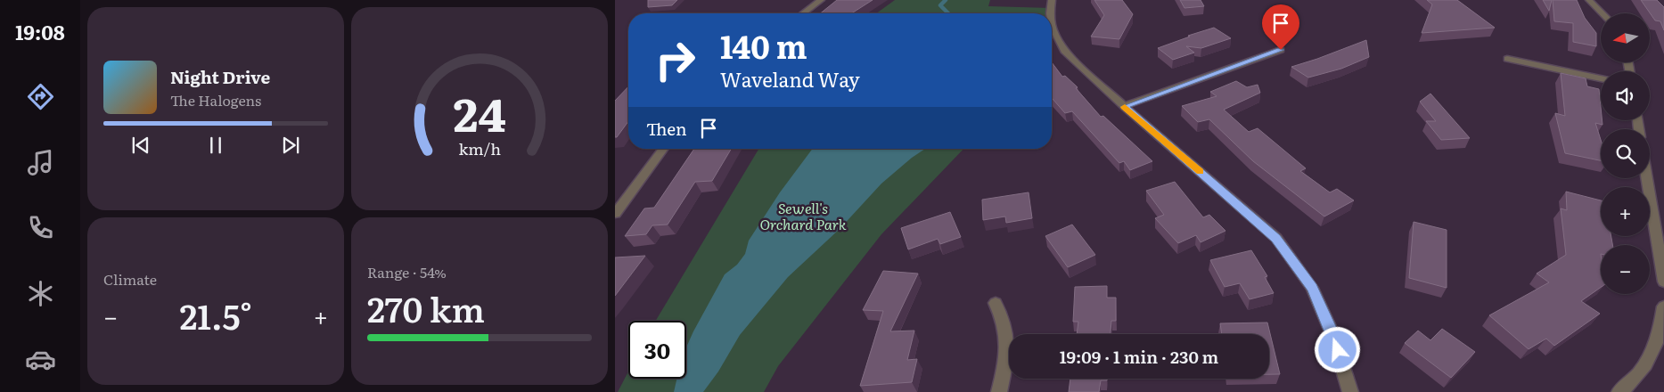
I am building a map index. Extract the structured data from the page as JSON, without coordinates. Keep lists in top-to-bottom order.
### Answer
{
  "parks": ["Sewell's Orchard Park"],
  "north": "left",
  "page": {
    "tabs": "19:08",
    "map_buttons": ["+", "−"],
    "turn": ["140 m", "Waveland Way"],
    "song": ["Night Drive", "The Halogens"],
    "then": "Then",
    "tile": [
      "Climate",
      ["Range · 54%", "270 km"]
    ],
    "heat": ["−", "21.5°", "+"],
    "limit": "30",
    "trip": "19:09 · 1 min · 230 m",
    "gauge": ["24", "km/h"]
  }
}
